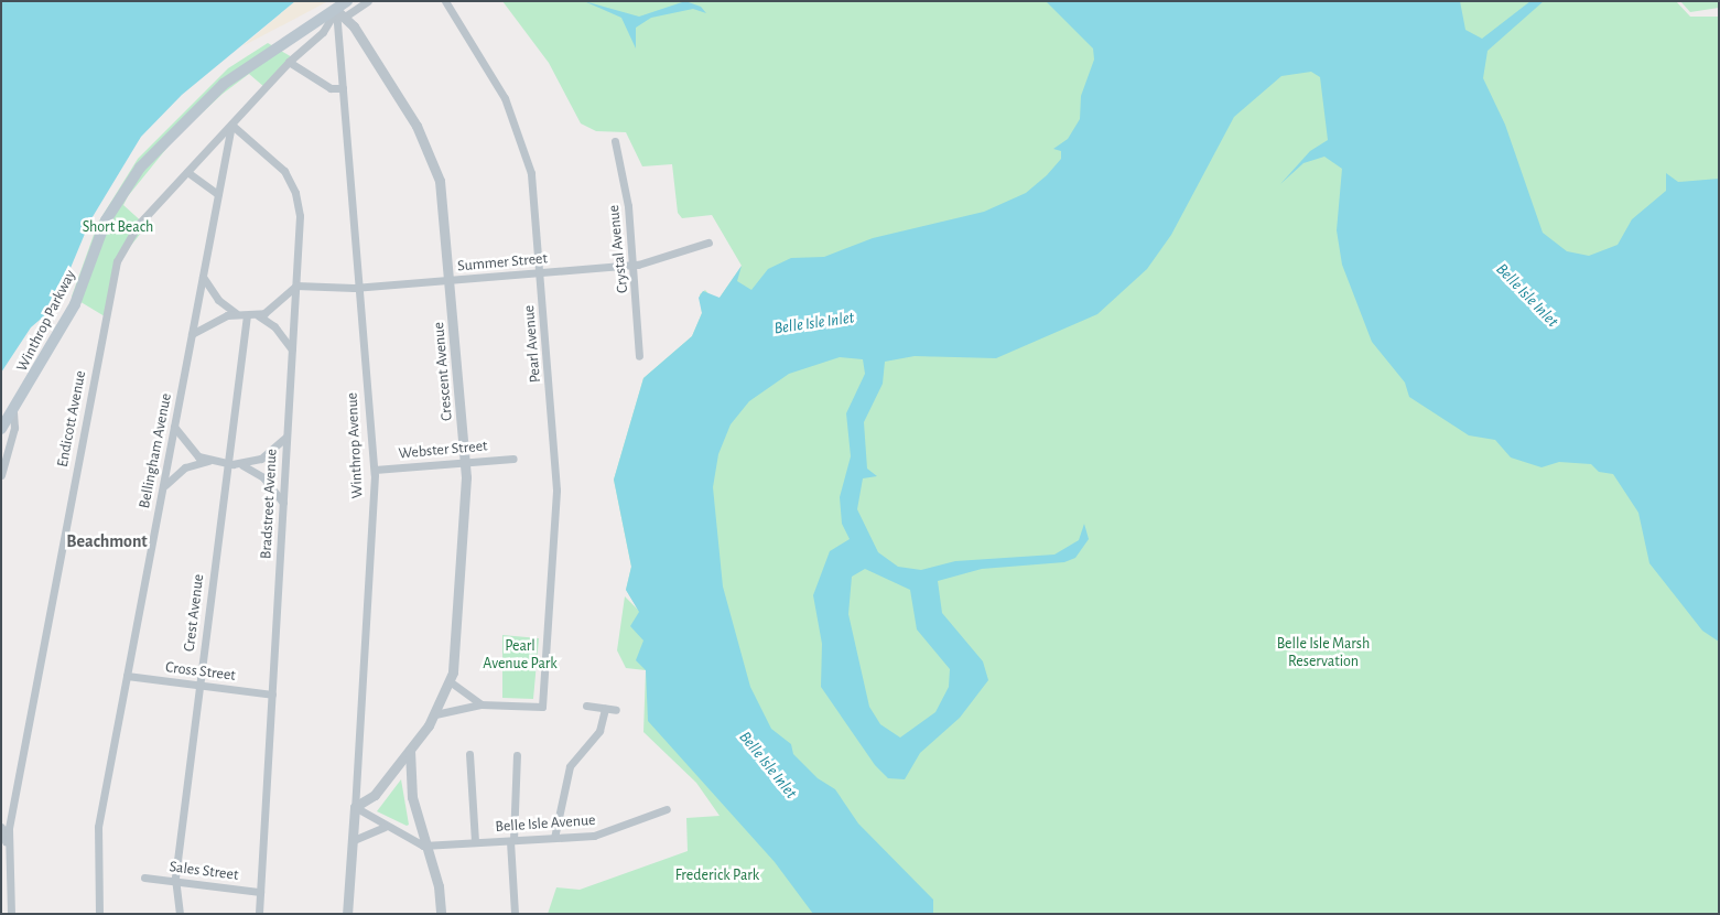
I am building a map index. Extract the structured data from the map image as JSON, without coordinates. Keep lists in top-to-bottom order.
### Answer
{
  "streets": {
    "main road": ["Winthrop Parkway"],
    "street": [
      "Crystal Avenue",
      "Summer Street",
      "Pearl Avenue",
      "Crescent Avenue",
      "Endicott Avenue",
      "Winthrop Avenue",
      "Webster Street",
      "Bellingham Avenue",
      "Bradstreet Avenue",
      "Crest Avenue",
      "Cross Street",
      "Belle Isle Avenue",
      "Sales Street"
    ]
  },
  "crossings": [
    ["Crystal Avenue", "Summer Street"],
    ["Summer Street", "Pearl Avenue"],
    ["Summer Street", "Crescent Avenue"],
    ["Summer Street", "Winthrop Avenue"],
    ["Summer Street", "Bradstreet Avenue"],
    ["Winthrop Parkway", "Crescent Avenue"],
    ["Winthrop Parkway", "Endicott Avenue"],
    ["Winthrop Parkway", "Winthrop Avenue"],
    ["Crescent Avenue", "Endicott Avenue"],
    ["Crescent Avenue", "Winthrop Avenue"],
    ["Crescent Avenue", "Webster Street"],
    ["Endicott Avenue", "Winthrop Avenue"],
    ["Endicott Avenue", "Bellingham Avenue"],
    ["Endicott Avenue", "Bradstreet Avenue"],
    ["Winthrop Avenue", "Webster Street"],
    ["Bellingham Avenue", "Bradstreet Avenue"],
    ["Bellingham Avenue", "Cross Street"],
    ["Bradstreet Avenue", "Cross Street"],
    ["Bradstreet Avenue", "Sales Street"],
    ["Crest Avenue", "Cross Street"],
    ["Crest Avenue", "Sales Street"]
  ],
  "districts": ["Beachmont"],
  "water": ["Belle Isle Inlet"],
  "parks": [
    "Short Beach",
    "Belle Isle Marsh Reservation",
    "Pearl Avenue Park",
    "Frederick Park"
  ]
}
